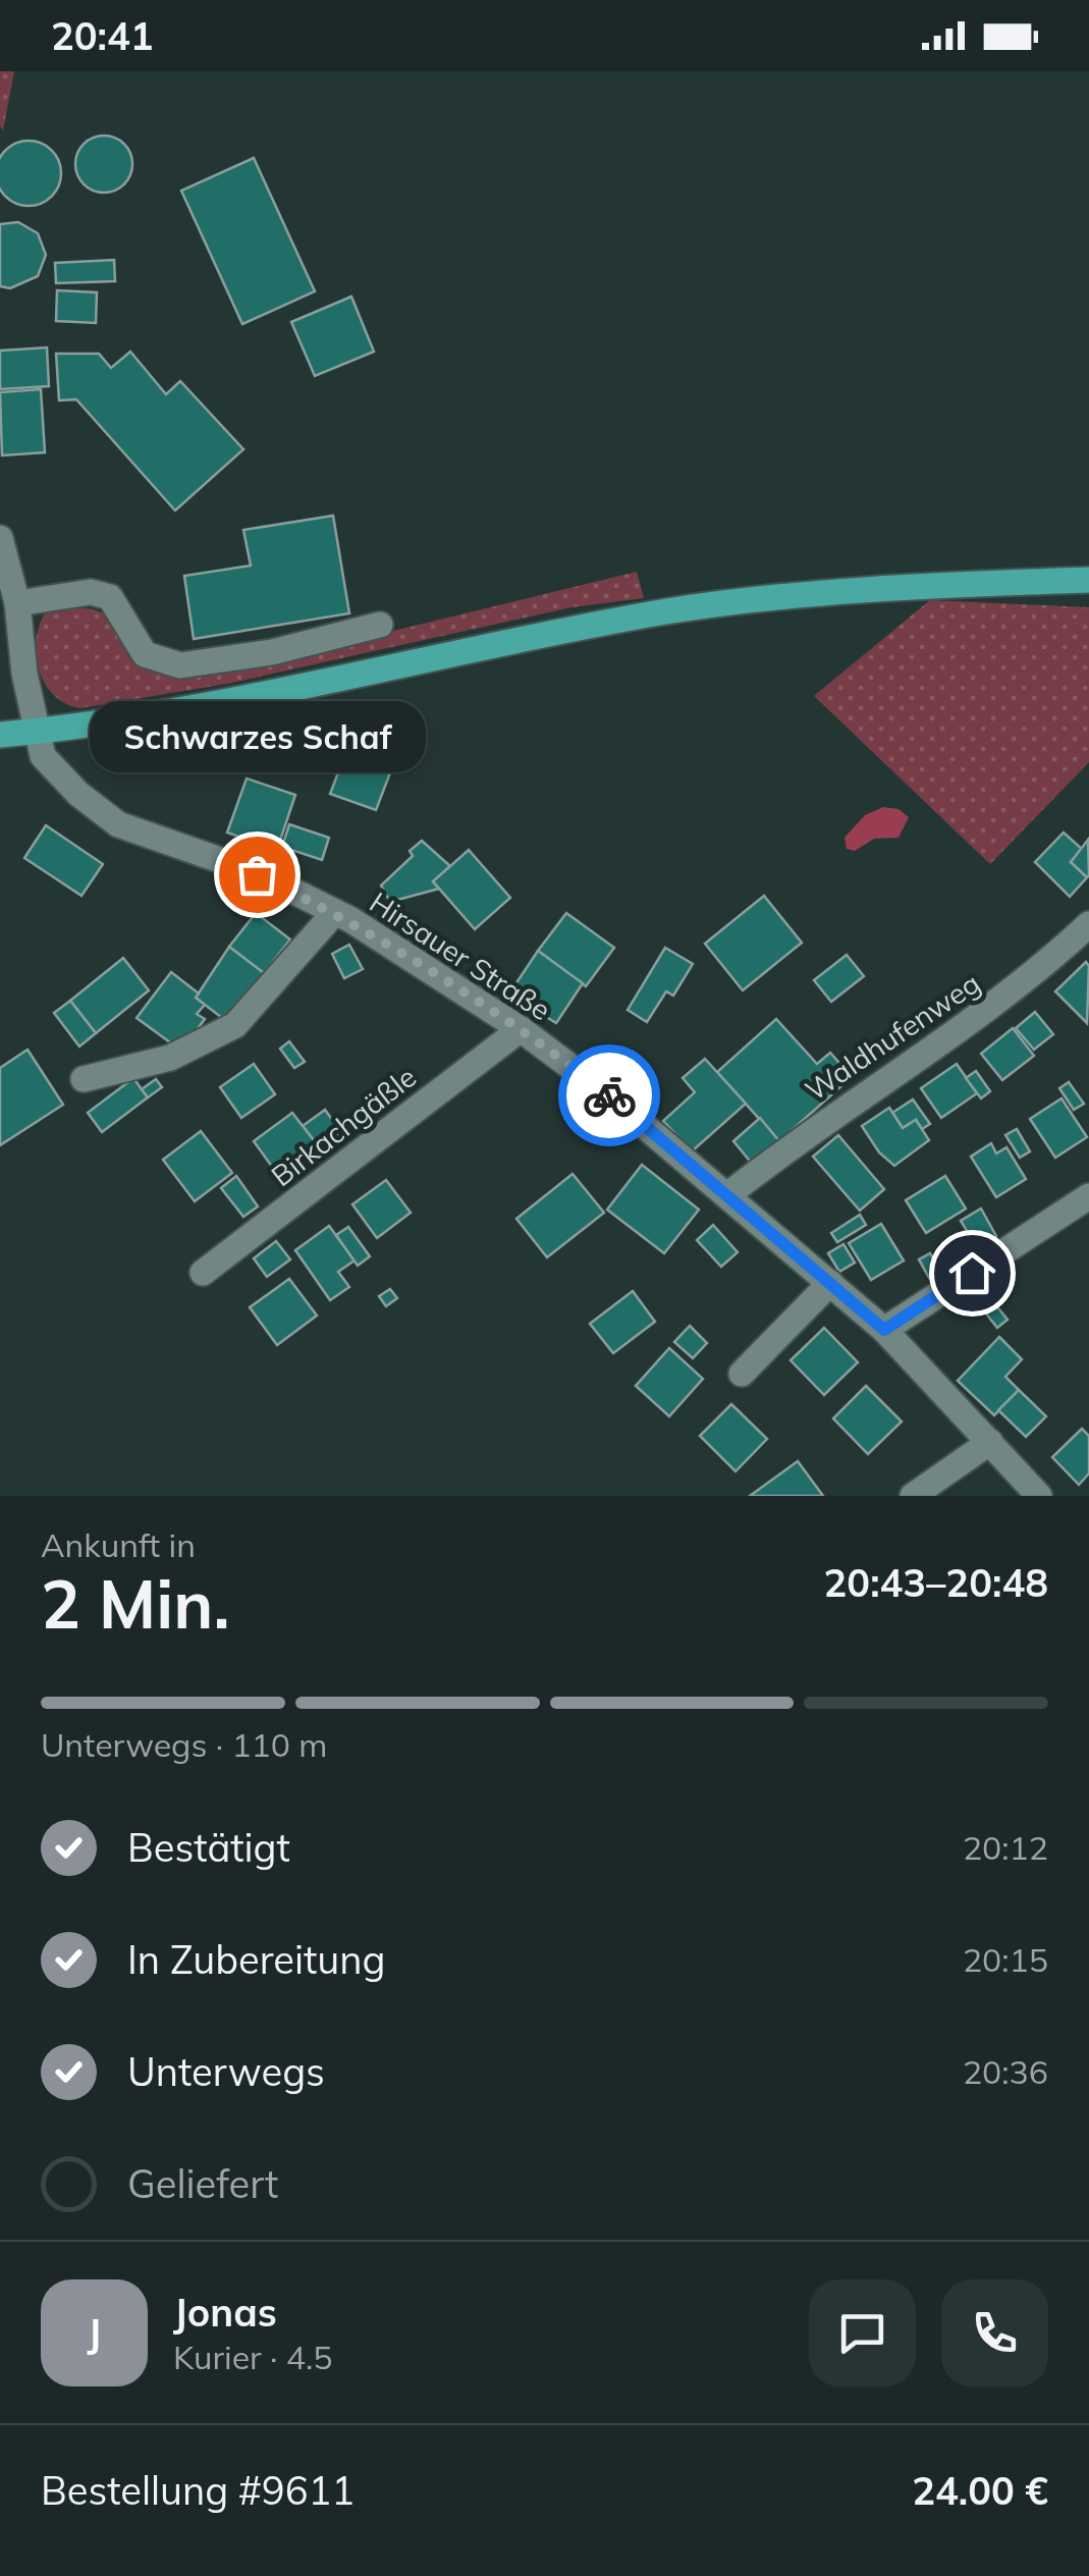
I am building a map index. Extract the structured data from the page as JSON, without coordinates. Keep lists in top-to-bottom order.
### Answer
{
  "streets": {
    "street": ["Hirsauer Straße", "Waldhufenweg", "Birkachgäßle"]
  },
  "crossings": [
    ["Hirsauer Straße", "Waldhufenweg"],
    ["Hirsauer Straße", "Birkachgäßle"]
  ],
  "places": ["Schwarzes Schaf"],
  "page": {
    "status": "20:41",
    "bubble": "Schwarzes Schaf",
    "heading": ["2 Min.", "Ankunft in", "20:43–20:48"],
    "panel": [
      "Jonas",
      "Kurier · 4.5",
      "Bestellung #9611",
      "24.00 €"
    ],
    "bar": "Unterwegs · 110 m",
    "list": [
      ["Bestätigt", "20:12"],
      ["In Zubereitung", "20:15"],
      ["Unterwegs", "20:36"],
      "Geliefert"
    ],
    "round": "J"
  }
}
